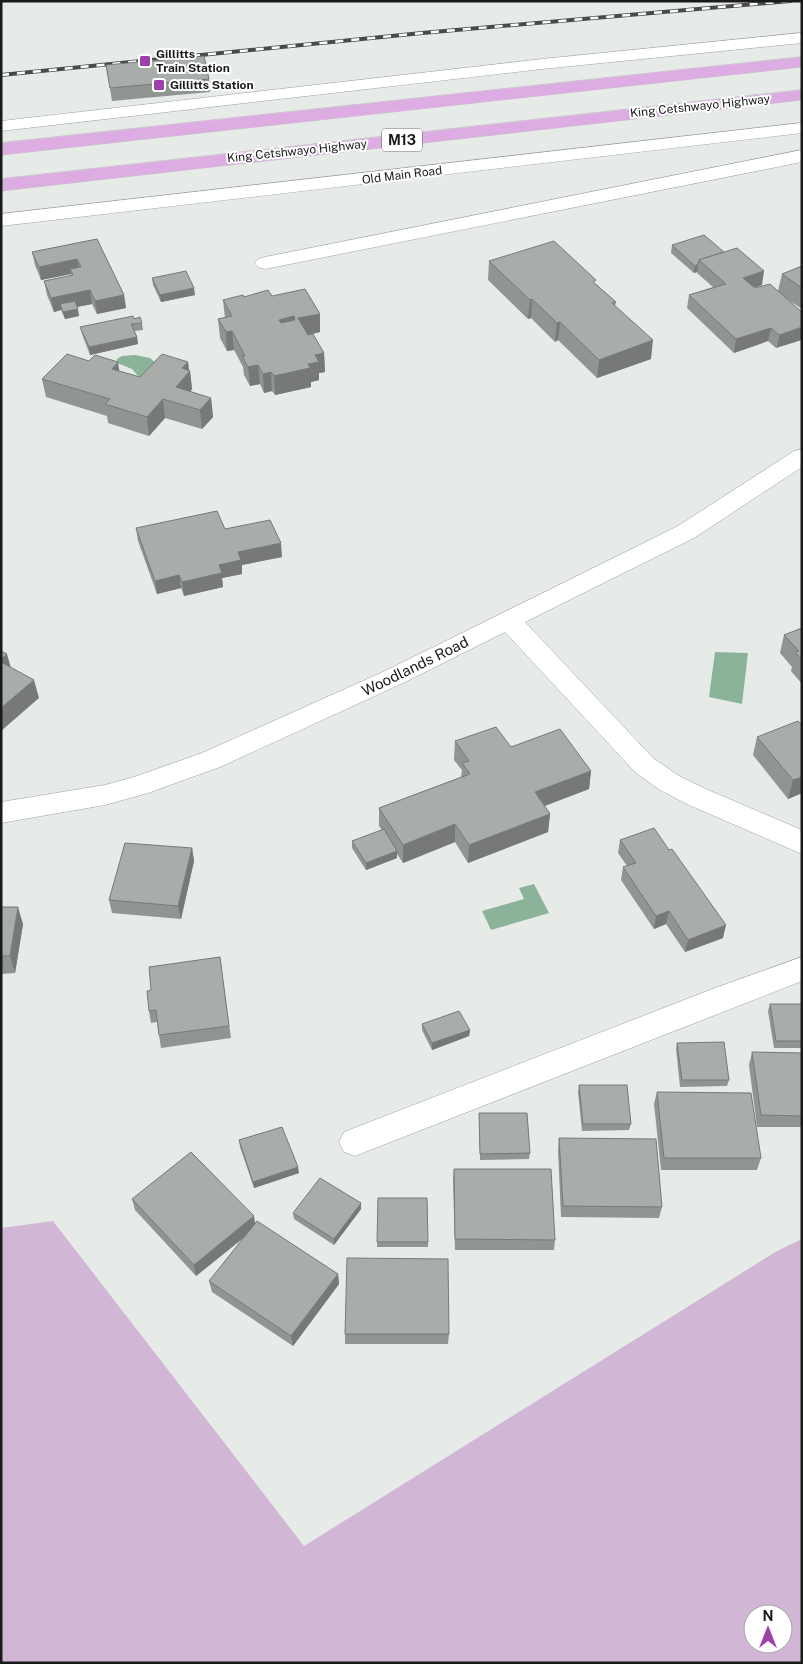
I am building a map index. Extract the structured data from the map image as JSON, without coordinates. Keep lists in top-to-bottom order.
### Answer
{
  "streets": {
    "highway": ["King Cetshwayo Highway", "M13"],
    "street": ["Old Main Road", "Woodlands Road"]
  },
  "places": {
    "transit": ["Gillitts Train Station", "Gillitts Station"]
  },
  "north": "top"
}
